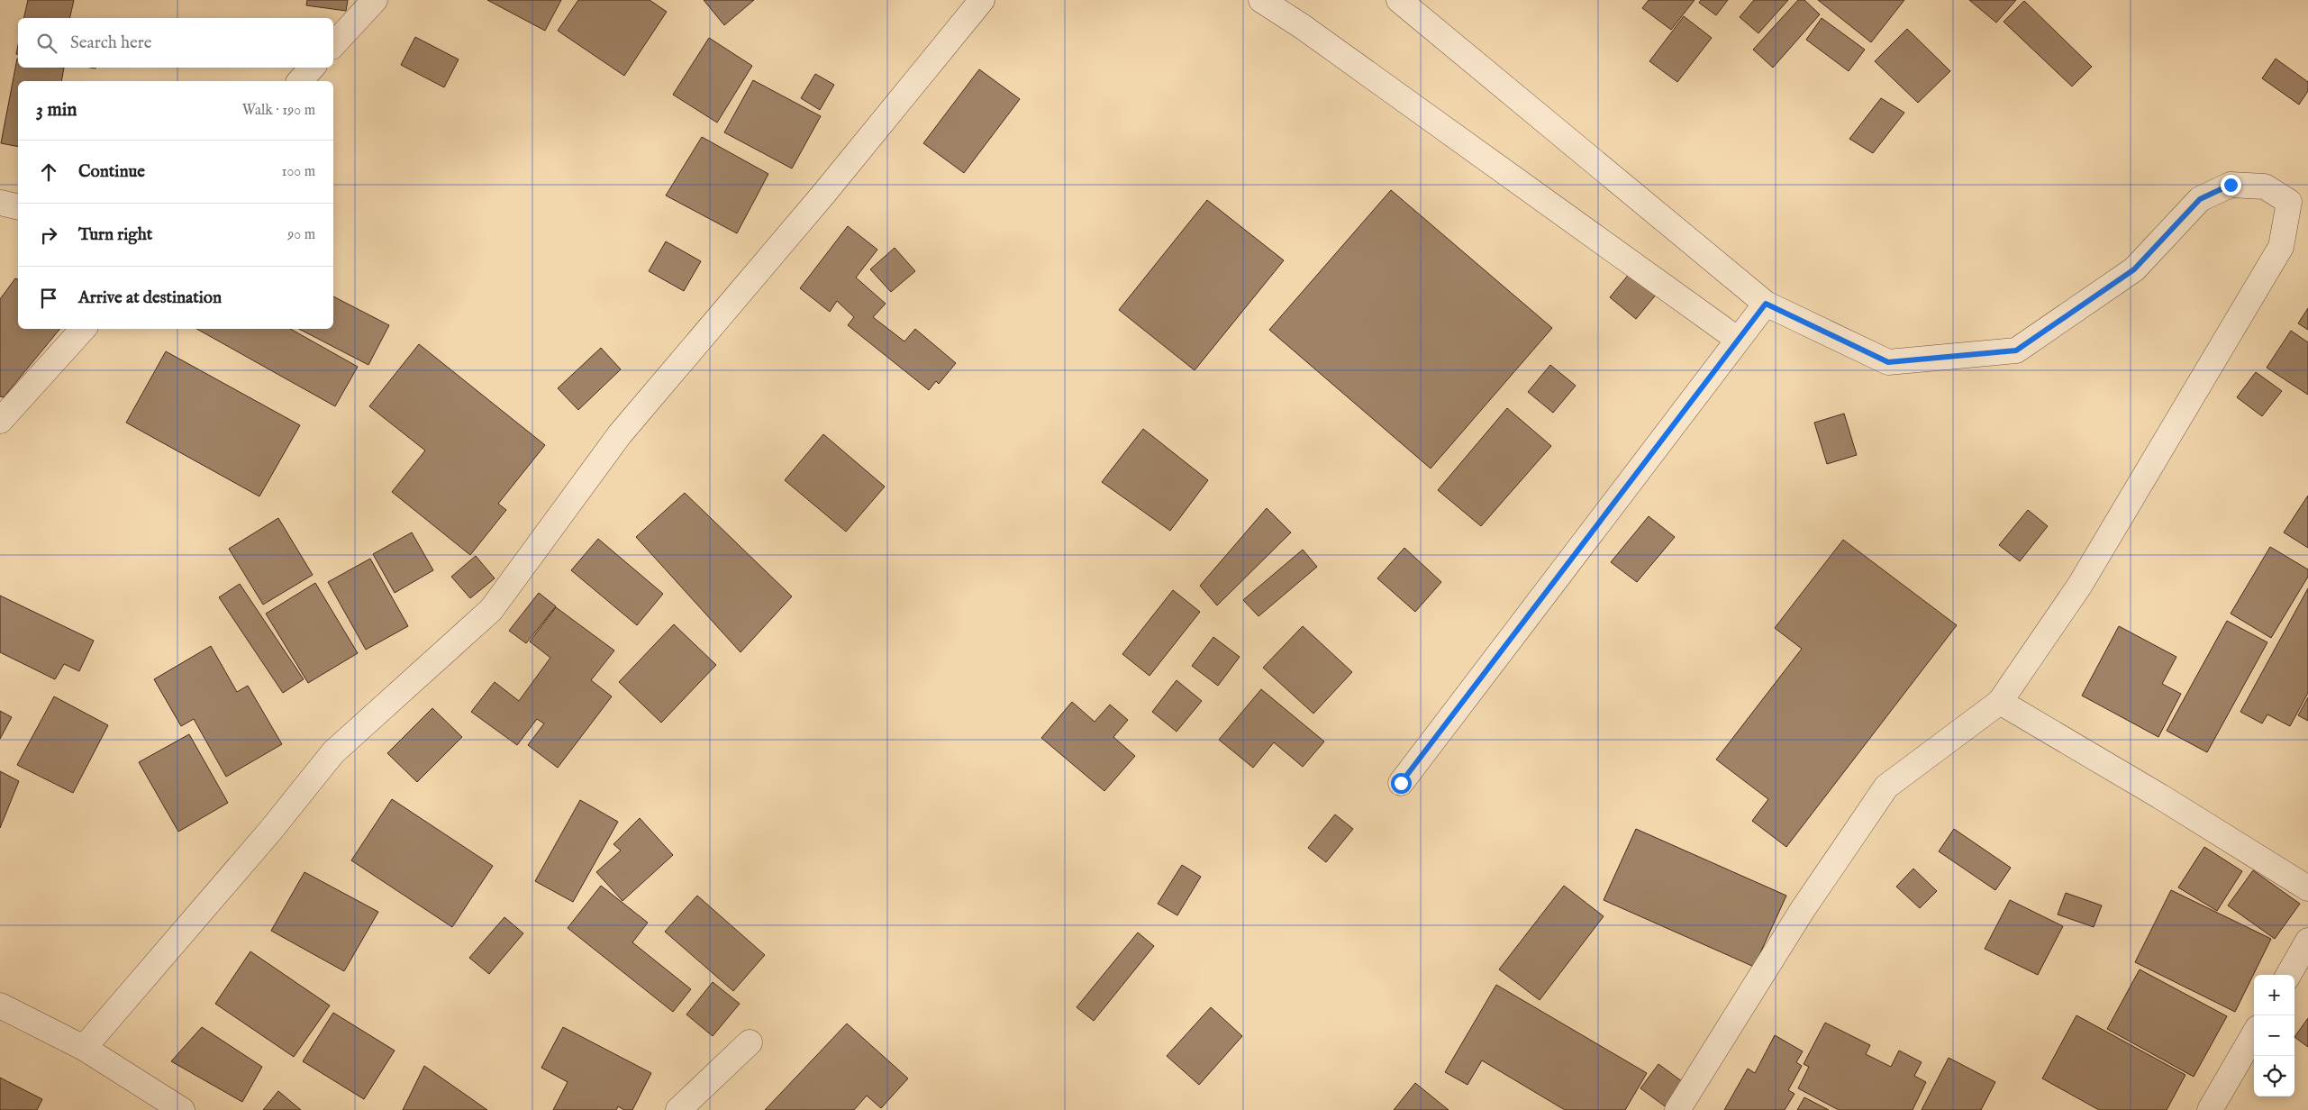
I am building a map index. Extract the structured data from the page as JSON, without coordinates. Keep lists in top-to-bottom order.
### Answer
{
  "page": {
    "search": "Search here",
    "heading": ["3 min", "Walk · 190 m"],
    "list": [
      ["Continue", "100 m"],
      ["Turn right", "90 m"],
      "Arrive at destination"
    ],
    "map_buttons": ["+", "−"]
  }
}
